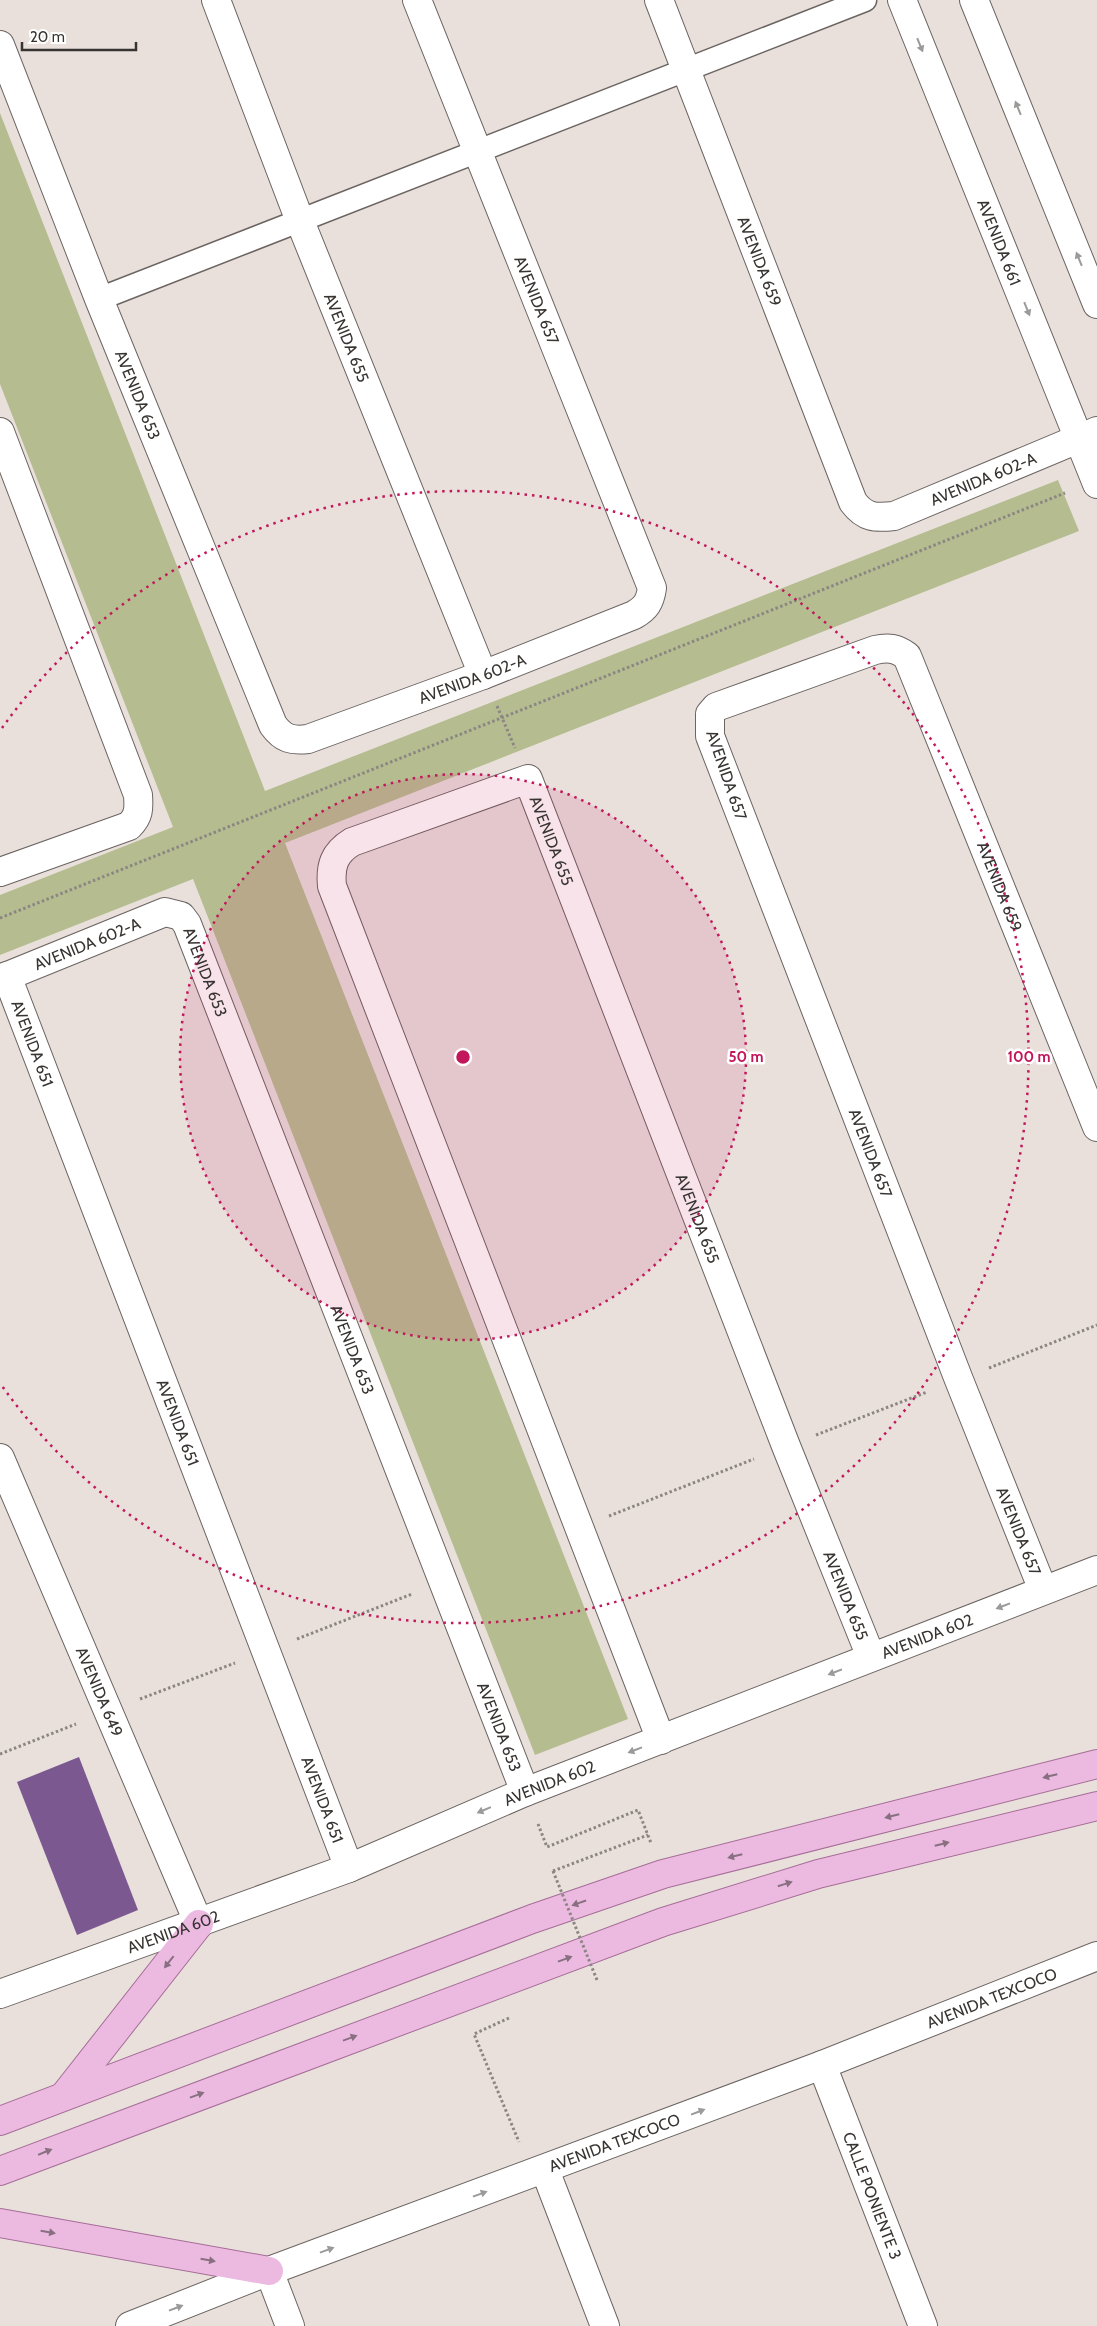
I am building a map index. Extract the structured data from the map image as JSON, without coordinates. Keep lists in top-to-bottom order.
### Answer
{
  "streets": {
    "street": [
      "AVENIDA 661",
      "AVENIDA 659",
      "AVENIDA 657",
      "AVENIDA 655",
      "AVENIDA 653",
      "AVENIDA 602-A",
      "AVENIDA 651",
      "AVENIDA 602",
      "AVENIDA 649",
      "AVENIDA TEXCOCO",
      "CALLE PONIENTE 3"
    ]
  },
  "crossings": [
    ["AVENIDA 661", "AVENIDA 602-A"],
    ["AVENIDA 659", "AVENIDA 657"],
    ["AVENIDA 659", "AVENIDA 602-A"],
    ["AVENIDA 657", "AVENIDA 602-A"],
    ["AVENIDA 657", "AVENIDA 602"],
    ["AVENIDA 655", "AVENIDA 602-A"],
    ["AVENIDA 655", "AVENIDA 602"],
    ["AVENIDA 653", "AVENIDA 602-A"],
    ["AVENIDA 653", "AVENIDA 602"],
    ["AVENIDA 602-A", "AVENIDA 651"],
    ["AVENIDA 651", "AVENIDA 602"],
    ["AVENIDA 602", "AVENIDA 649"],
    ["AVENIDA TEXCOCO", "CALLE PONIENTE 3"]
  ],
  "one_way": ["AVENIDA 602", "AVENIDA TEXCOCO"],
  "scale_bar": "20 m",
  "rings": ["50 m", "100 m"]
}
